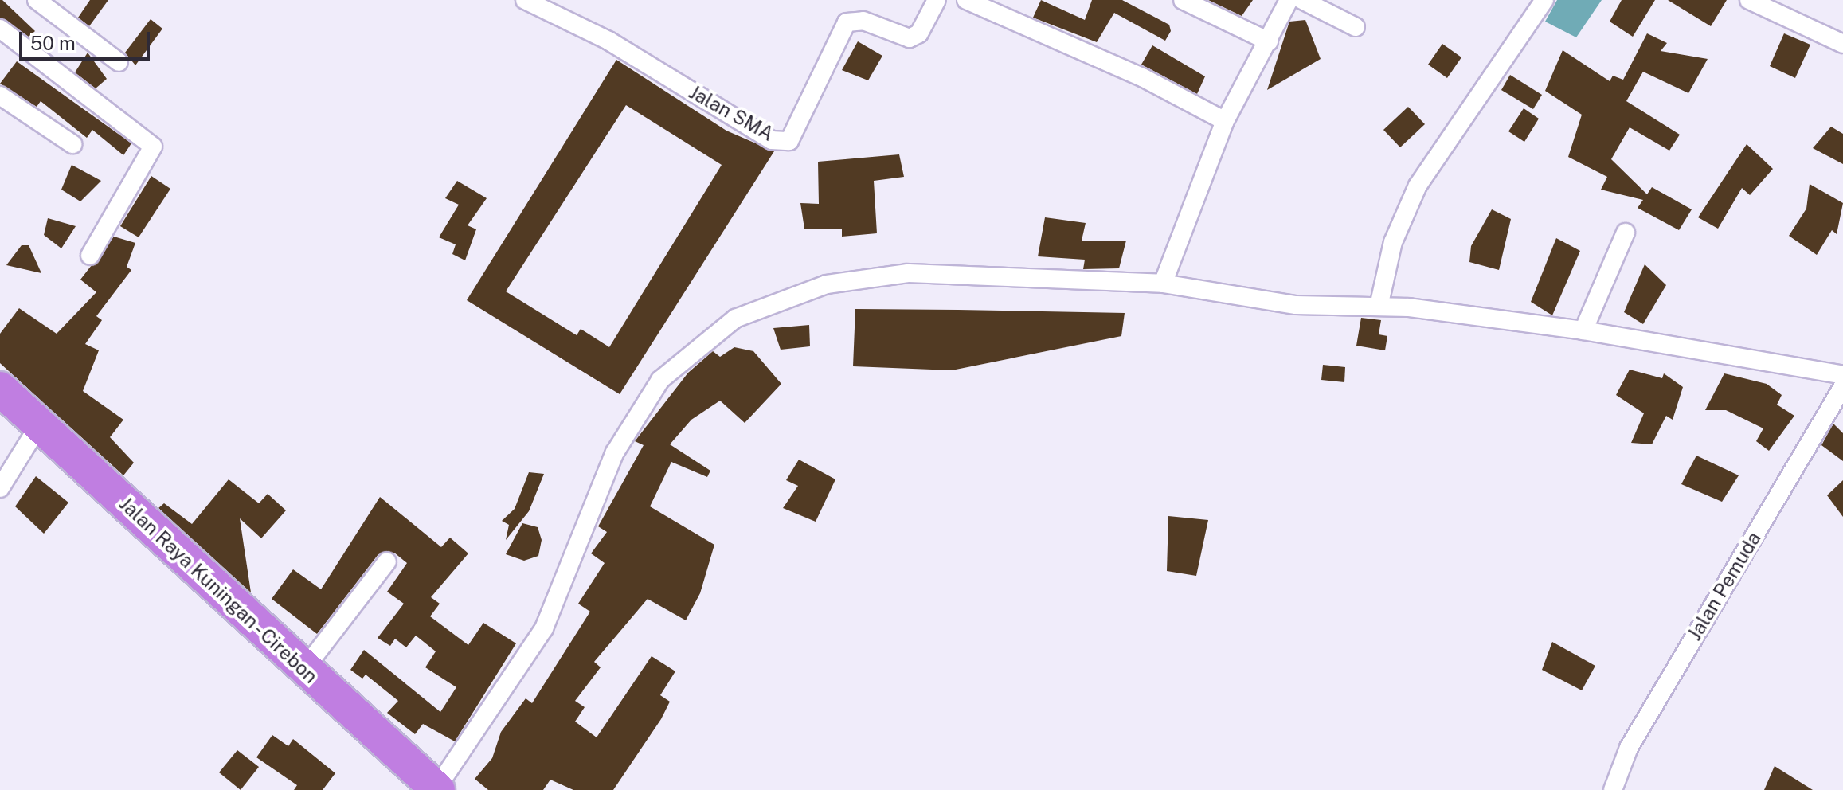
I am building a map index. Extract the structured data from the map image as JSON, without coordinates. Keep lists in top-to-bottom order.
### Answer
{
  "streets": {
    "highway": ["Jalan Raya Kuningan - Cirebon"],
    "street": ["Jalan SMA", "Jalan Pemuda"]
  },
  "scale_bar": "50 m"
}
